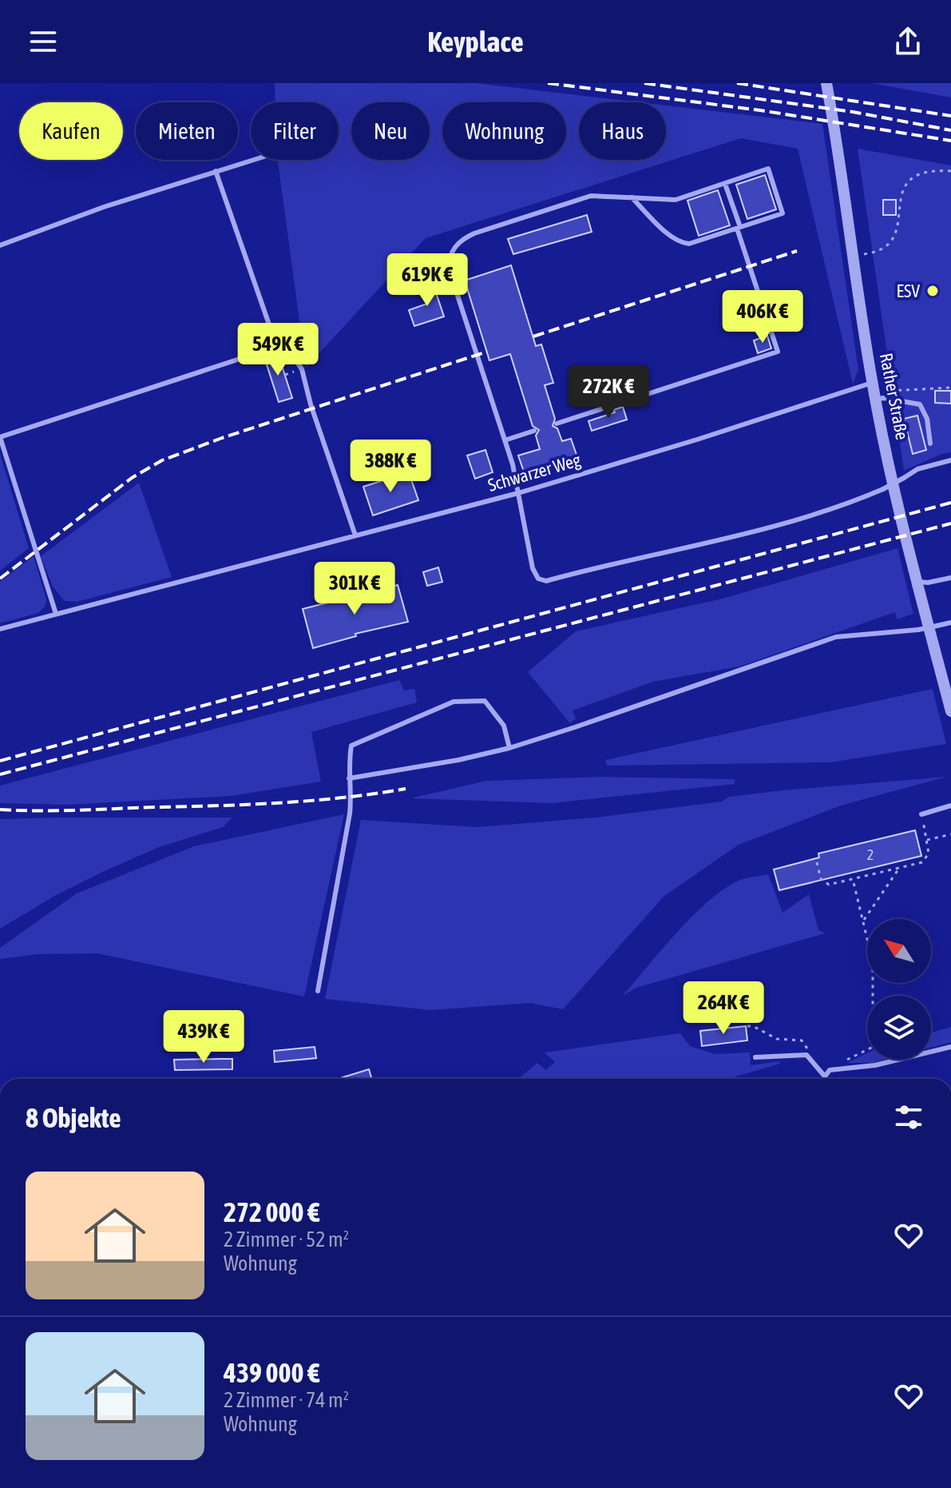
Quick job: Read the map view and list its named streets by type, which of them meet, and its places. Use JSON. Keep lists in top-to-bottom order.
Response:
{
  "streets": {
    "street": ["Rather Straße"],
    "lane": ["Schwarzer Weg"]
  },
  "crossings": [
    ["Rather Straße", "Schwarzer Weg"]
  ],
  "places": ["ESV"],
  "house_numbers": ["2"],
  "north": "top left",
  "page": {
    "header": "Keyplace",
    "chip": [
      "Kaufen",
      "Mieten",
      "Filter",
      "Neu",
      "Wohnung",
      "Haus"
    ],
    "price": [
      "619K €",
      "406K €",
      "549K €",
      "272K €",
      "388K €",
      "301K €",
      "264K €",
      "439K €"
    ],
    "heading": "8 Objekte",
    "list": [
      {
        "name": "272 000 €",
        "note": "2 Zimmer · 52 m² · Wohnung"
      },
      {
        "name": "439 000 €",
        "note": "2 Zimmer · 74 m² · Wohnung"
      }
    ]
  }
}
